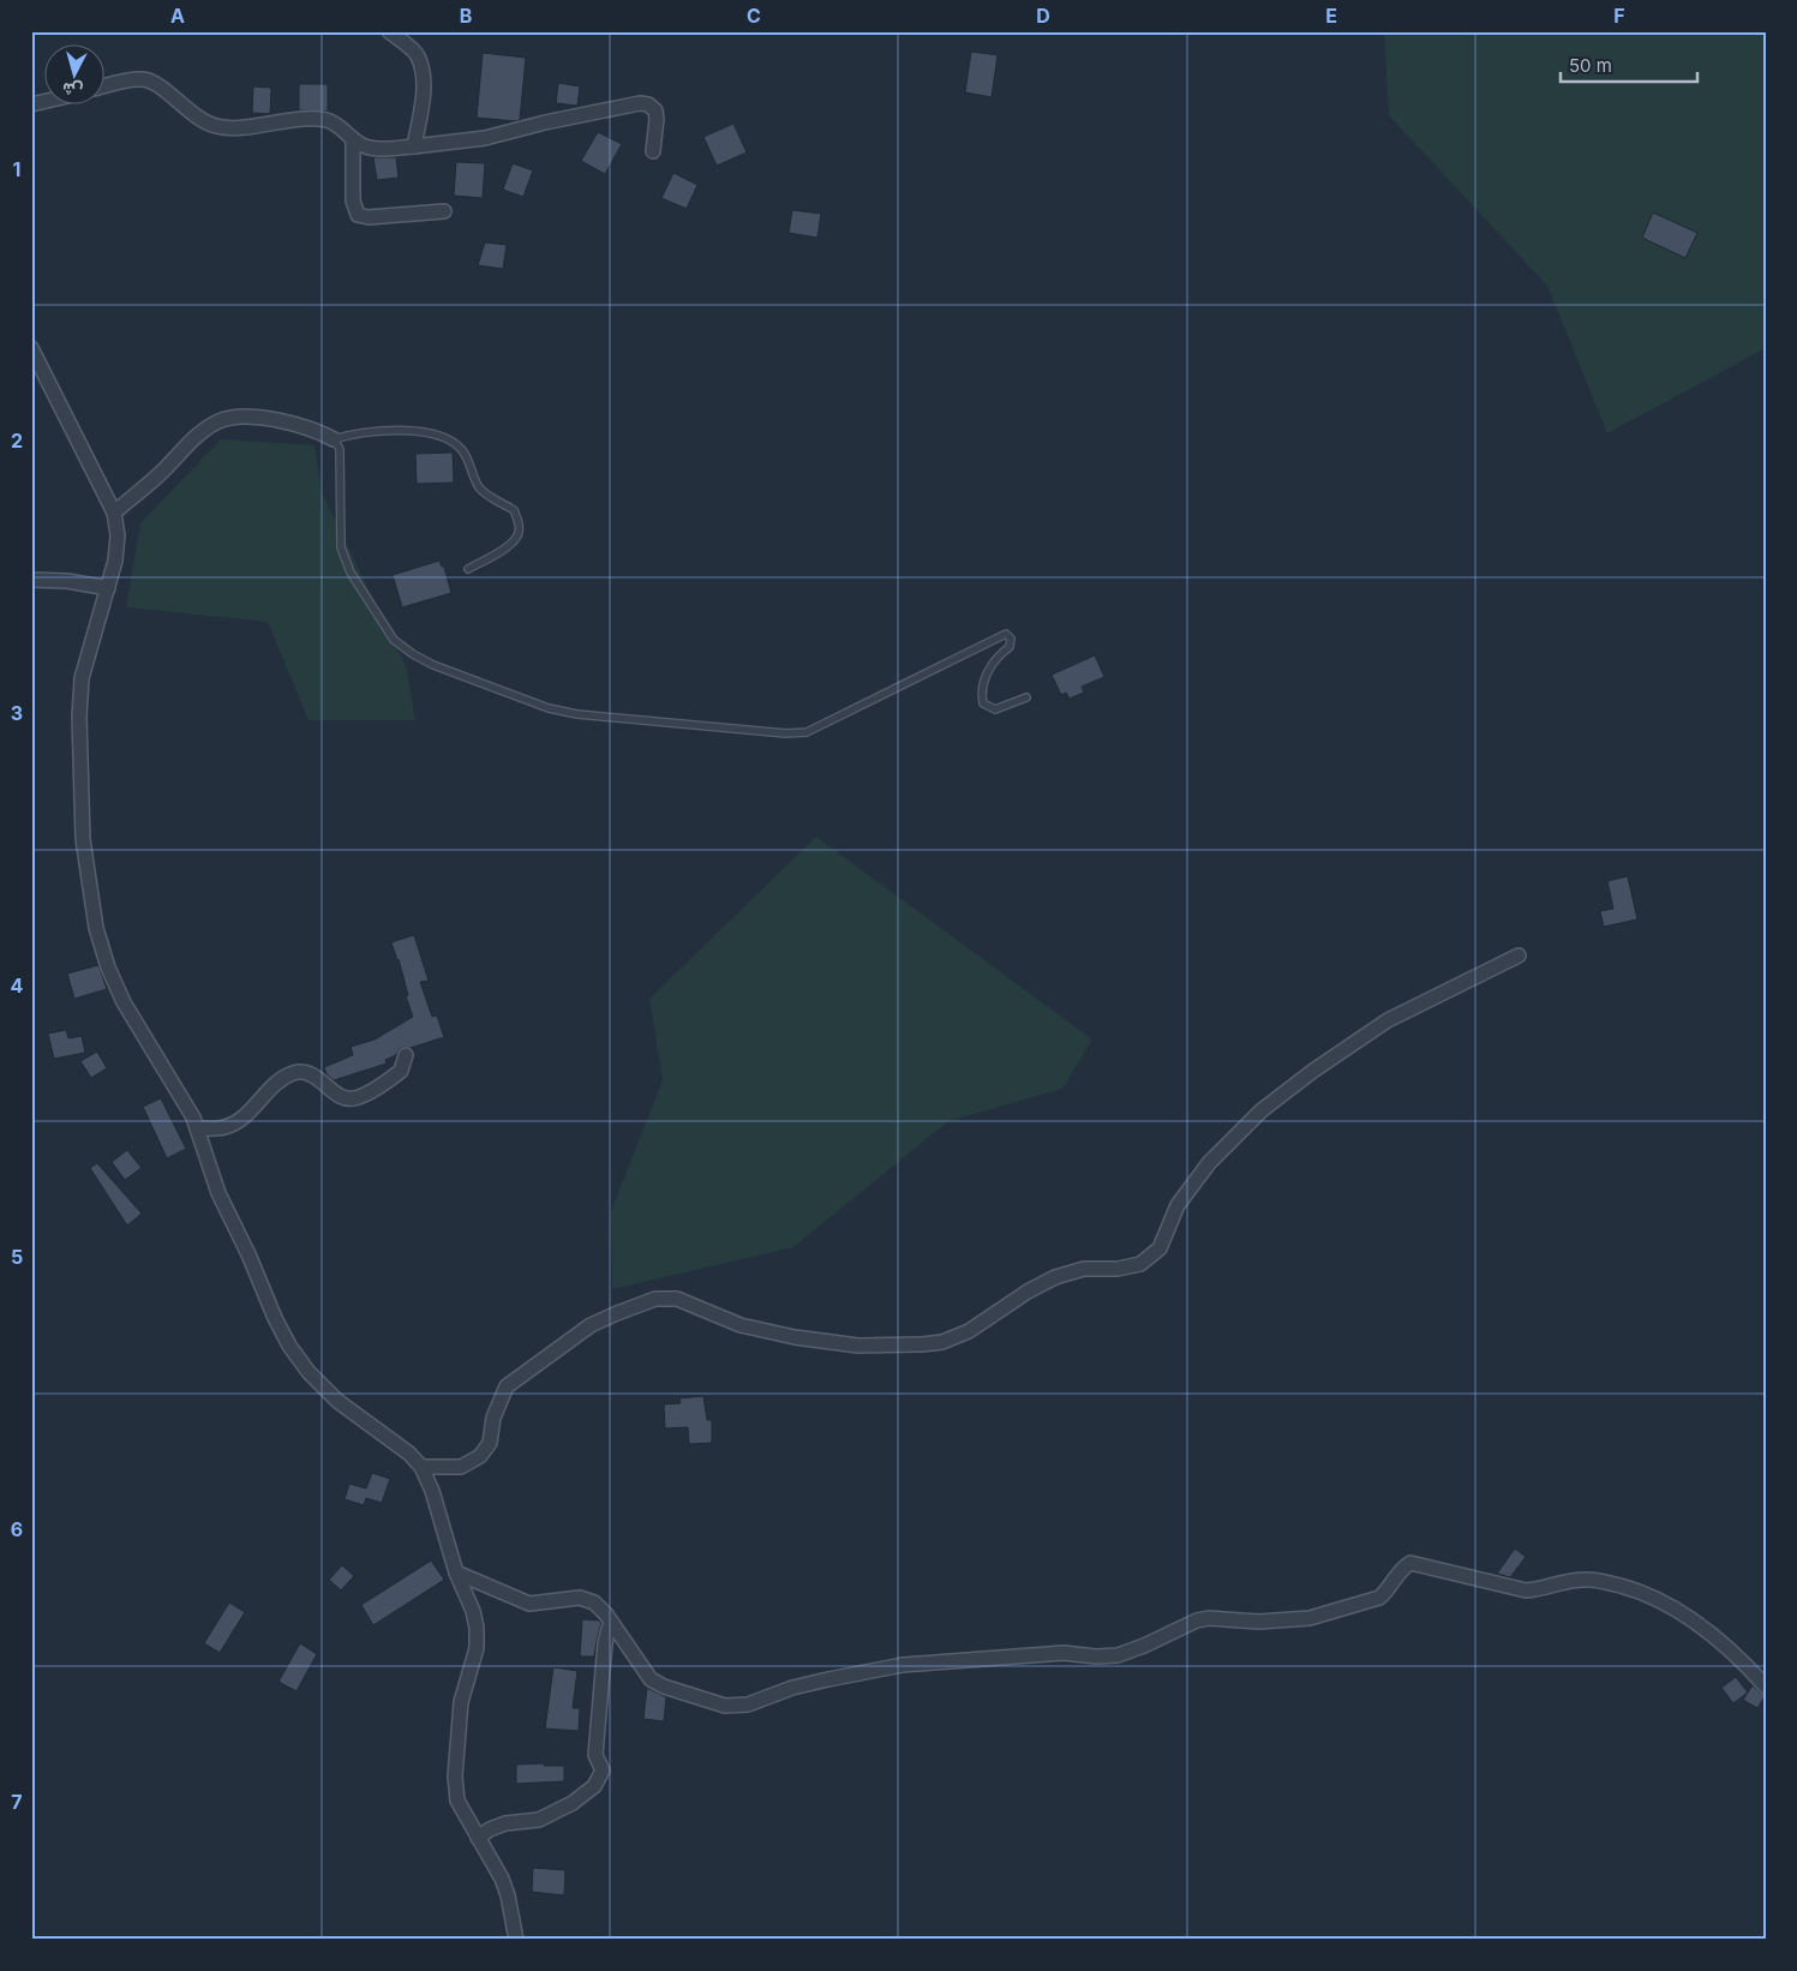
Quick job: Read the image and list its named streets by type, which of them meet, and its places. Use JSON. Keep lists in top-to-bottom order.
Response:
{
  "scale_bar": "50 m",
  "north": "bottom",
  "grid": {
    "columns": [
      "A",
      "B",
      "C",
      "D",
      "E",
      "F"
    ],
    "rows": [
      "1",
      "2",
      "3",
      "4",
      "5",
      "6",
      "7"
    ]
  }
}
